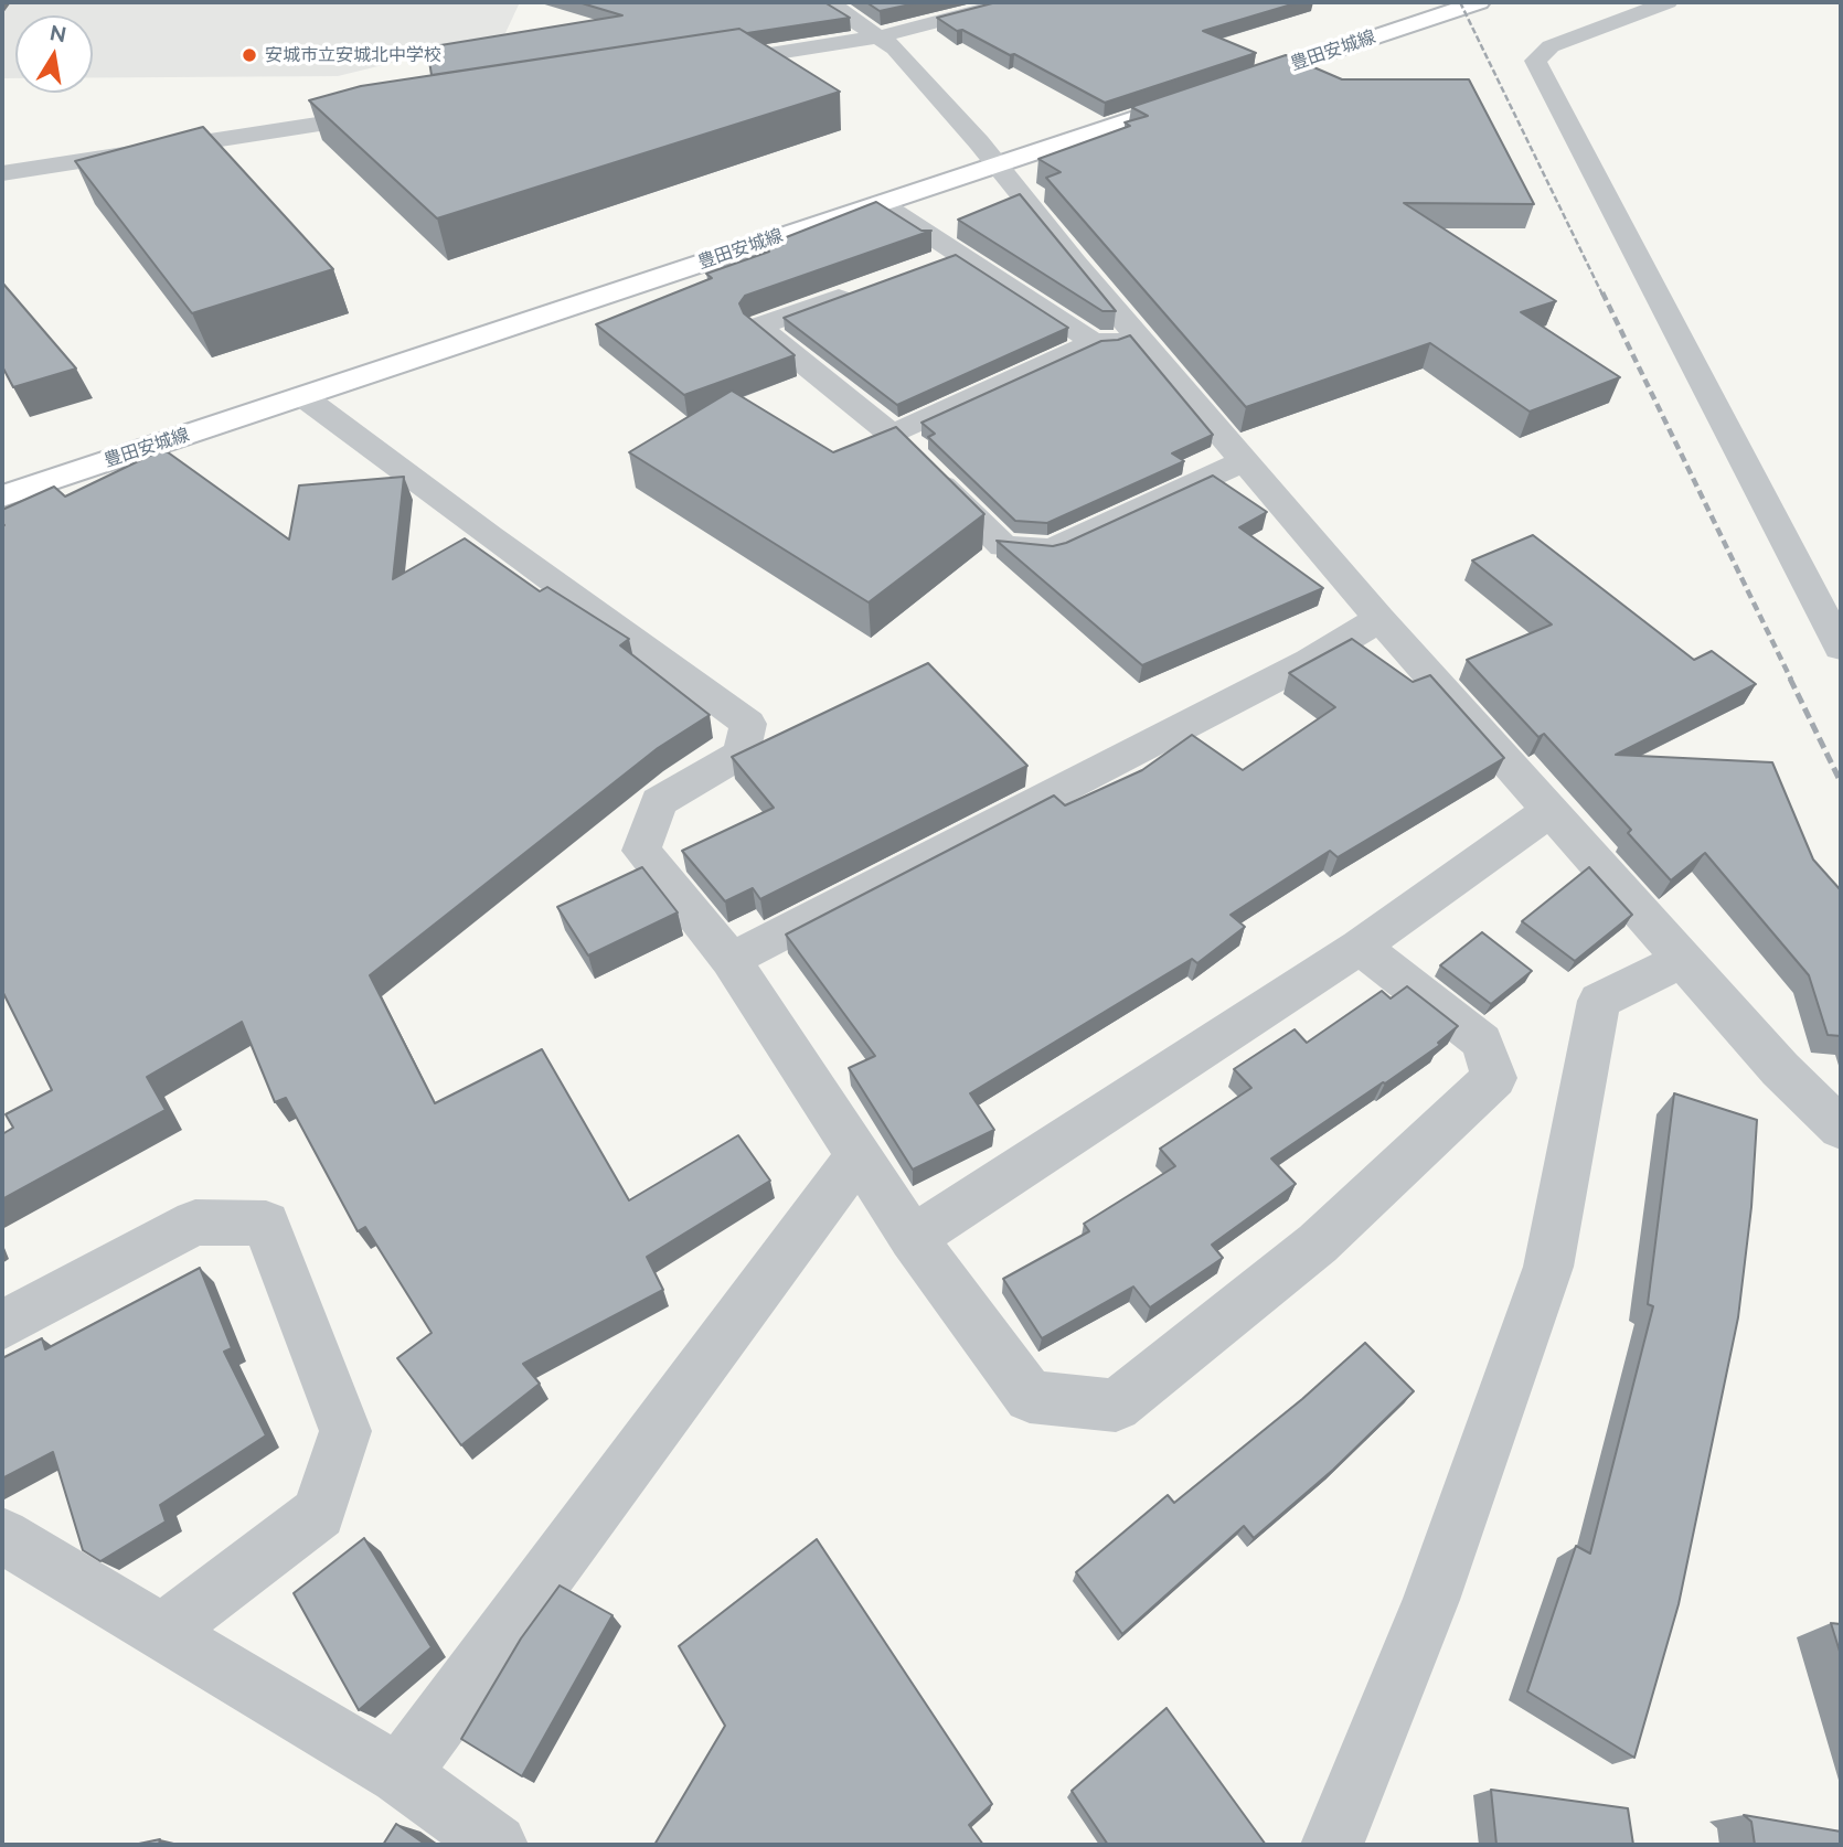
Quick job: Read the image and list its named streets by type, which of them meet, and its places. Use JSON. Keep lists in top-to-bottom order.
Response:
{
  "streets": {
    "main road": ["豊田安城線"]
  },
  "places": ["安城市立安城北中学校"],
  "north": "top"
}
